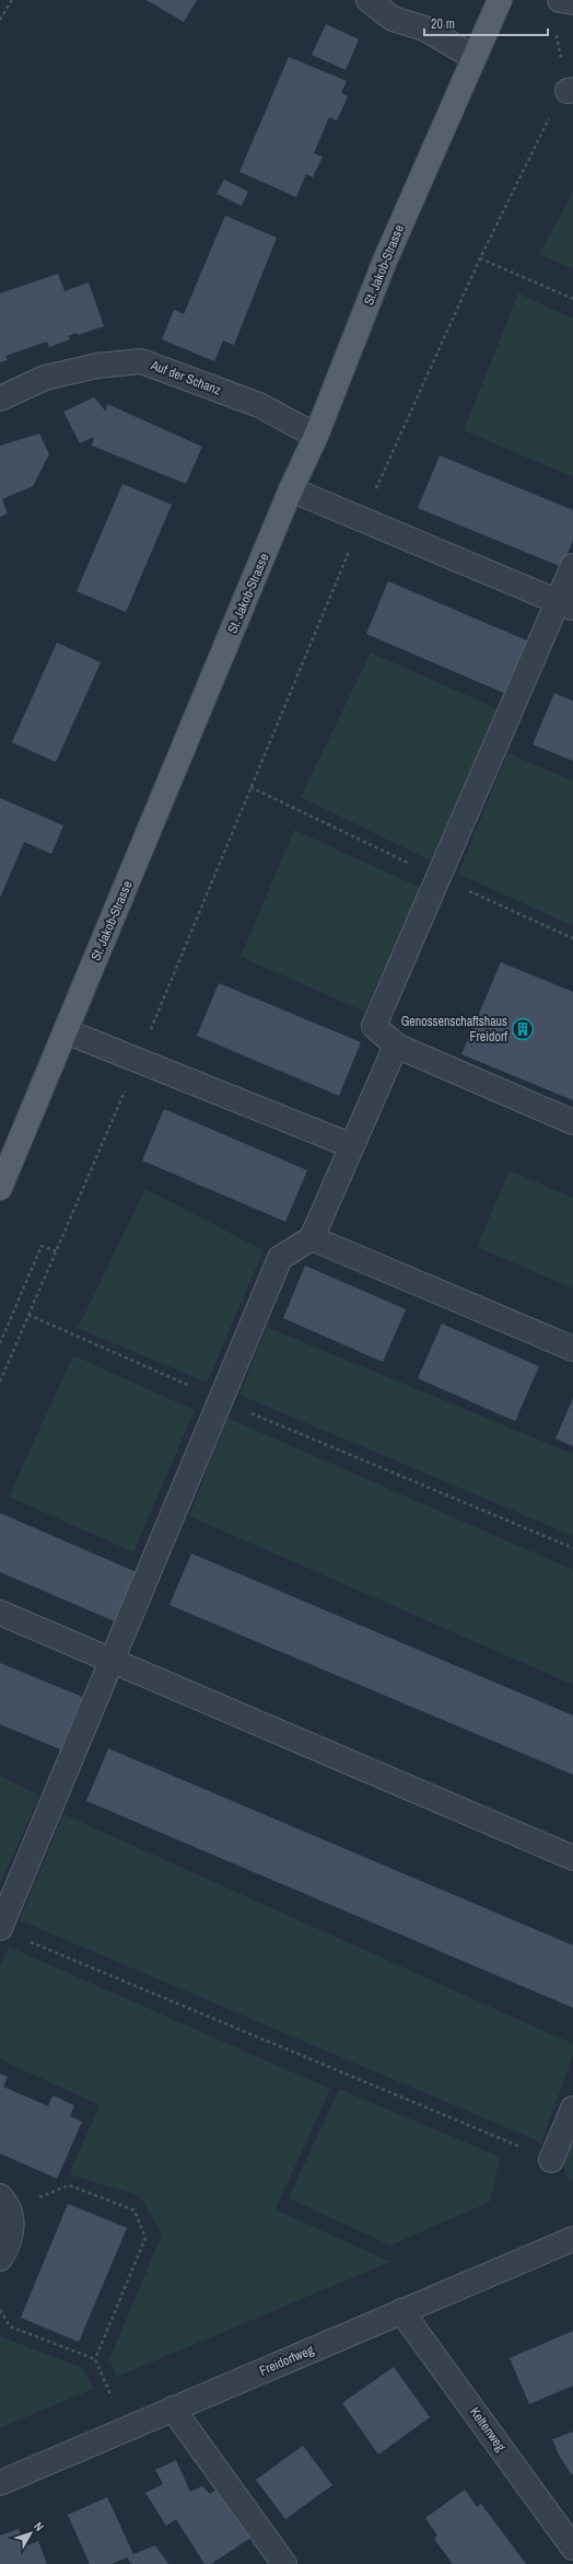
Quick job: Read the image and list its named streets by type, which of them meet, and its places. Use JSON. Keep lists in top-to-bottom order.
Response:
{
  "streets": {
    "main road": ["St. Jakob-Strasse"],
    "street": ["Auf der Schanz", "Freidorfweg", "Keltenweg"]
  },
  "crossings": [
    ["St. Jakob-Strasse", "Auf der Schanz"],
    ["Freidorfweg", "Keltenweg"]
  ],
  "places": {
    "building": ["Genossenschaftshaus Freidorf"]
  },
  "scale_bar": "20 m",
  "north": "top right"
}
